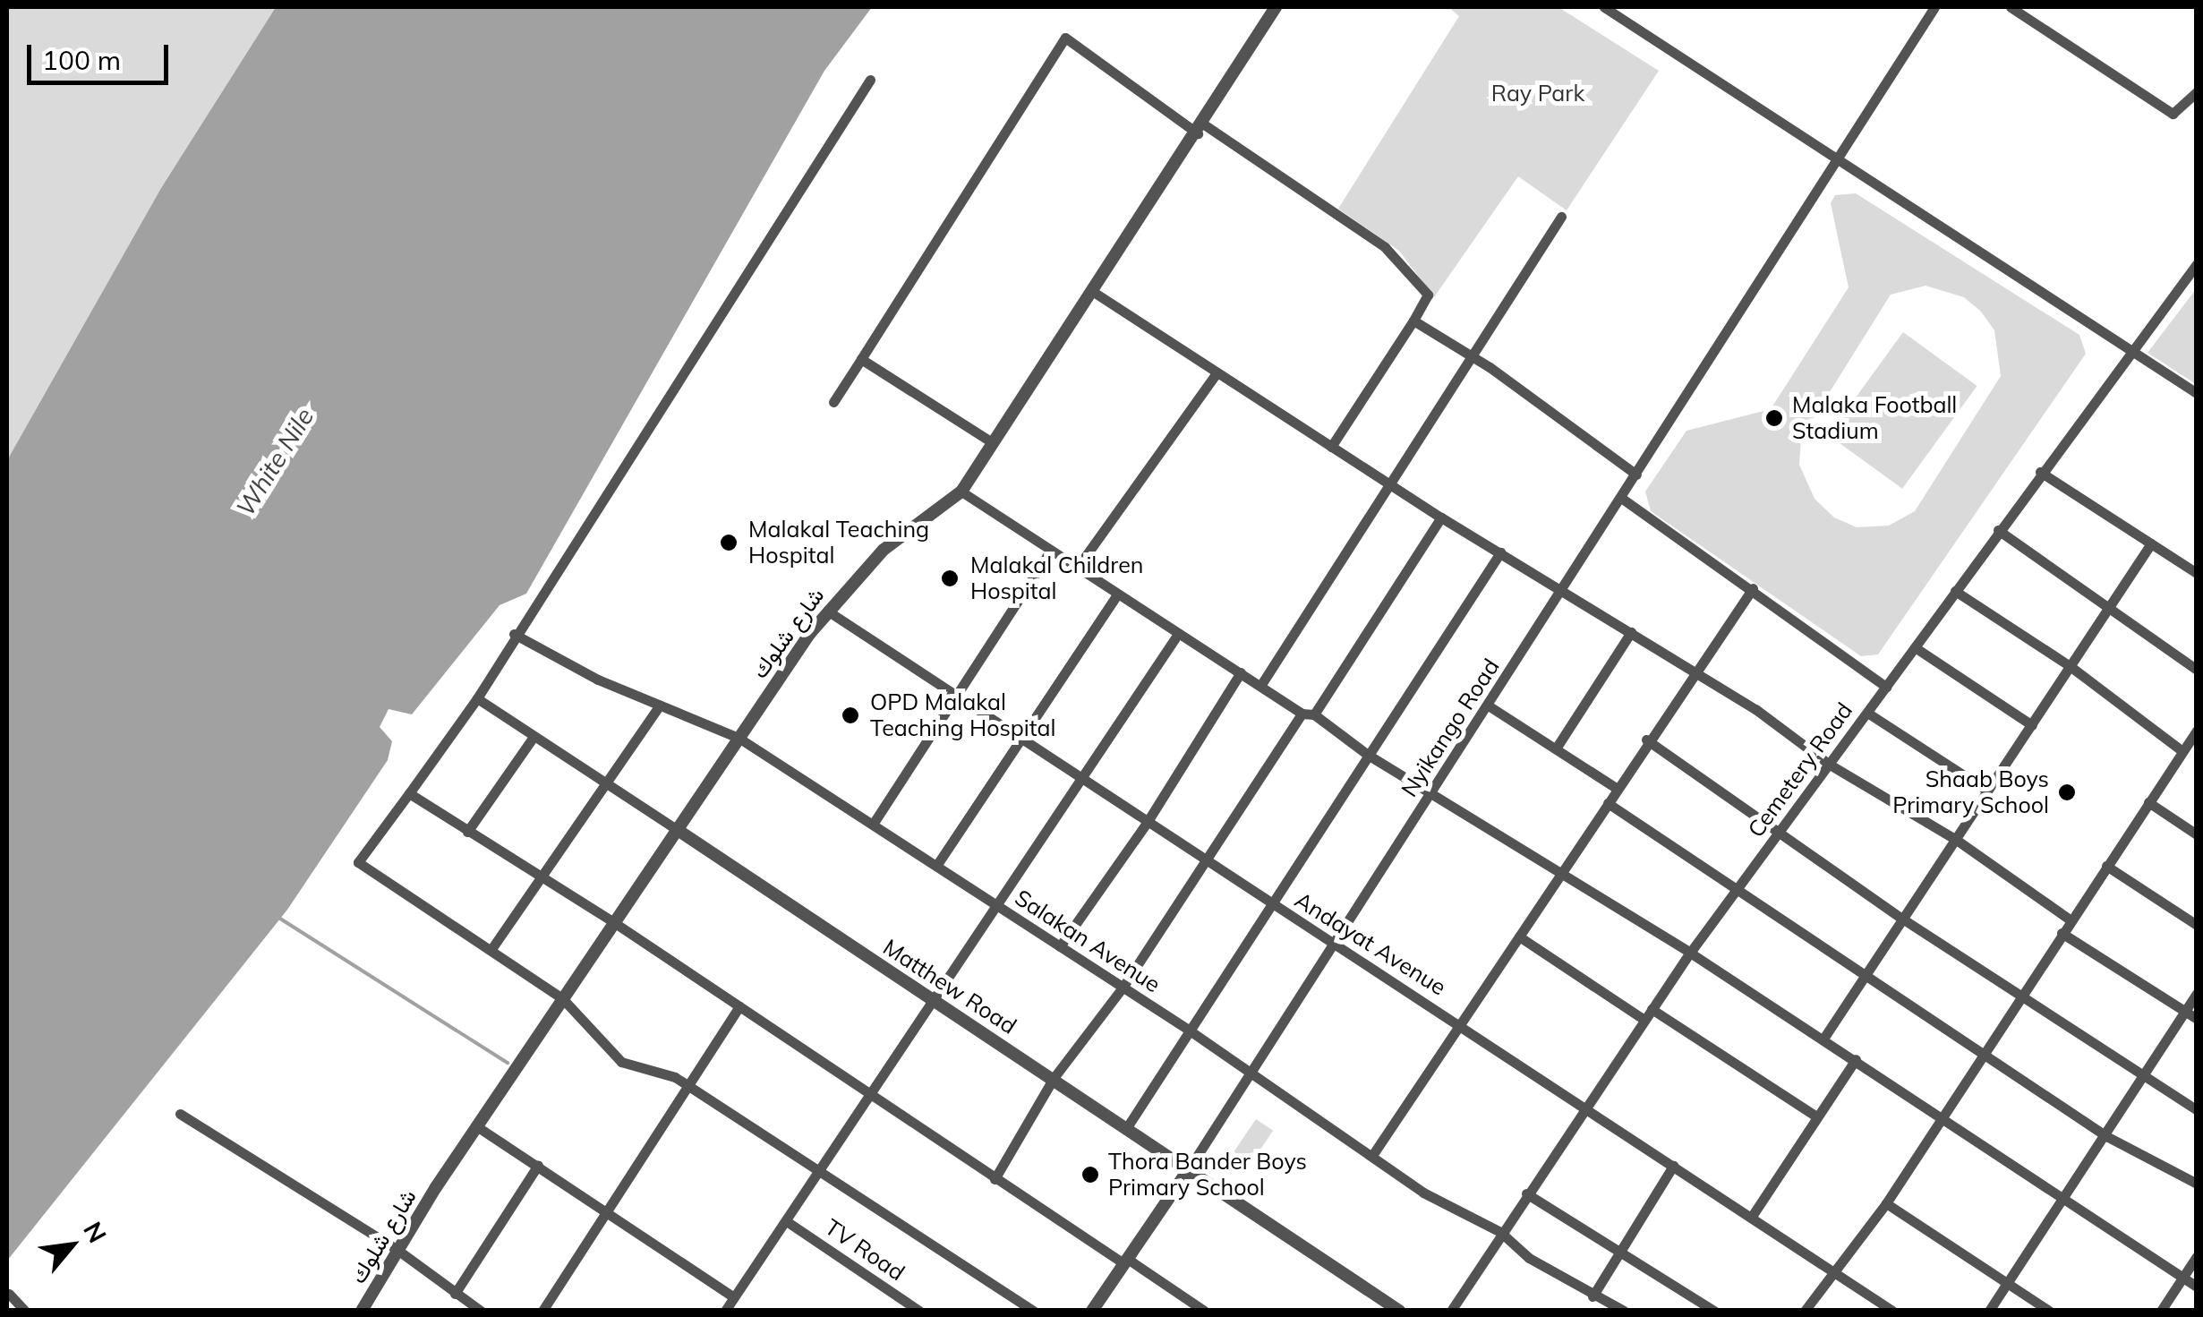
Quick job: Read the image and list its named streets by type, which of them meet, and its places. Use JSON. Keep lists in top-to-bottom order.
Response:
{
  "streets": {
    "street": [
      "شارع شلوك",
      "Nyikango Road",
      "Cemetery Road",
      "Salakan Avenue",
      "Andayat Avenue",
      "Matthew Road",
      "TV Road"
    ]
  },
  "crossings": [
    ["شارع شلوك", "Salakan Avenue"],
    ["شارع شلوك", "Andayat Avenue"],
    ["شارع شلوك", "Matthew Road"],
    ["Nyikango Road", "Salakan Avenue"],
    ["Nyikango Road", "Andayat Avenue"],
    ["Nyikango Road", "Matthew Road"],
    ["Cemetery Road", "Salakan Avenue"],
    ["Cemetery Road", "Andayat Avenue"]
  ],
  "water": ["White Nile"],
  "parks": ["Ray Park"],
  "places": [
    "Malaka Football Stadium",
    "Malakal Teaching Hospital",
    "Malakal Children Hospital",
    "OPD Malakal Teaching Hospital",
    "Shaab Boys Primary School",
    "Thora Bander Boys Primary School"
  ],
  "scale_bar": "100 m",
  "north": "top right"
}
